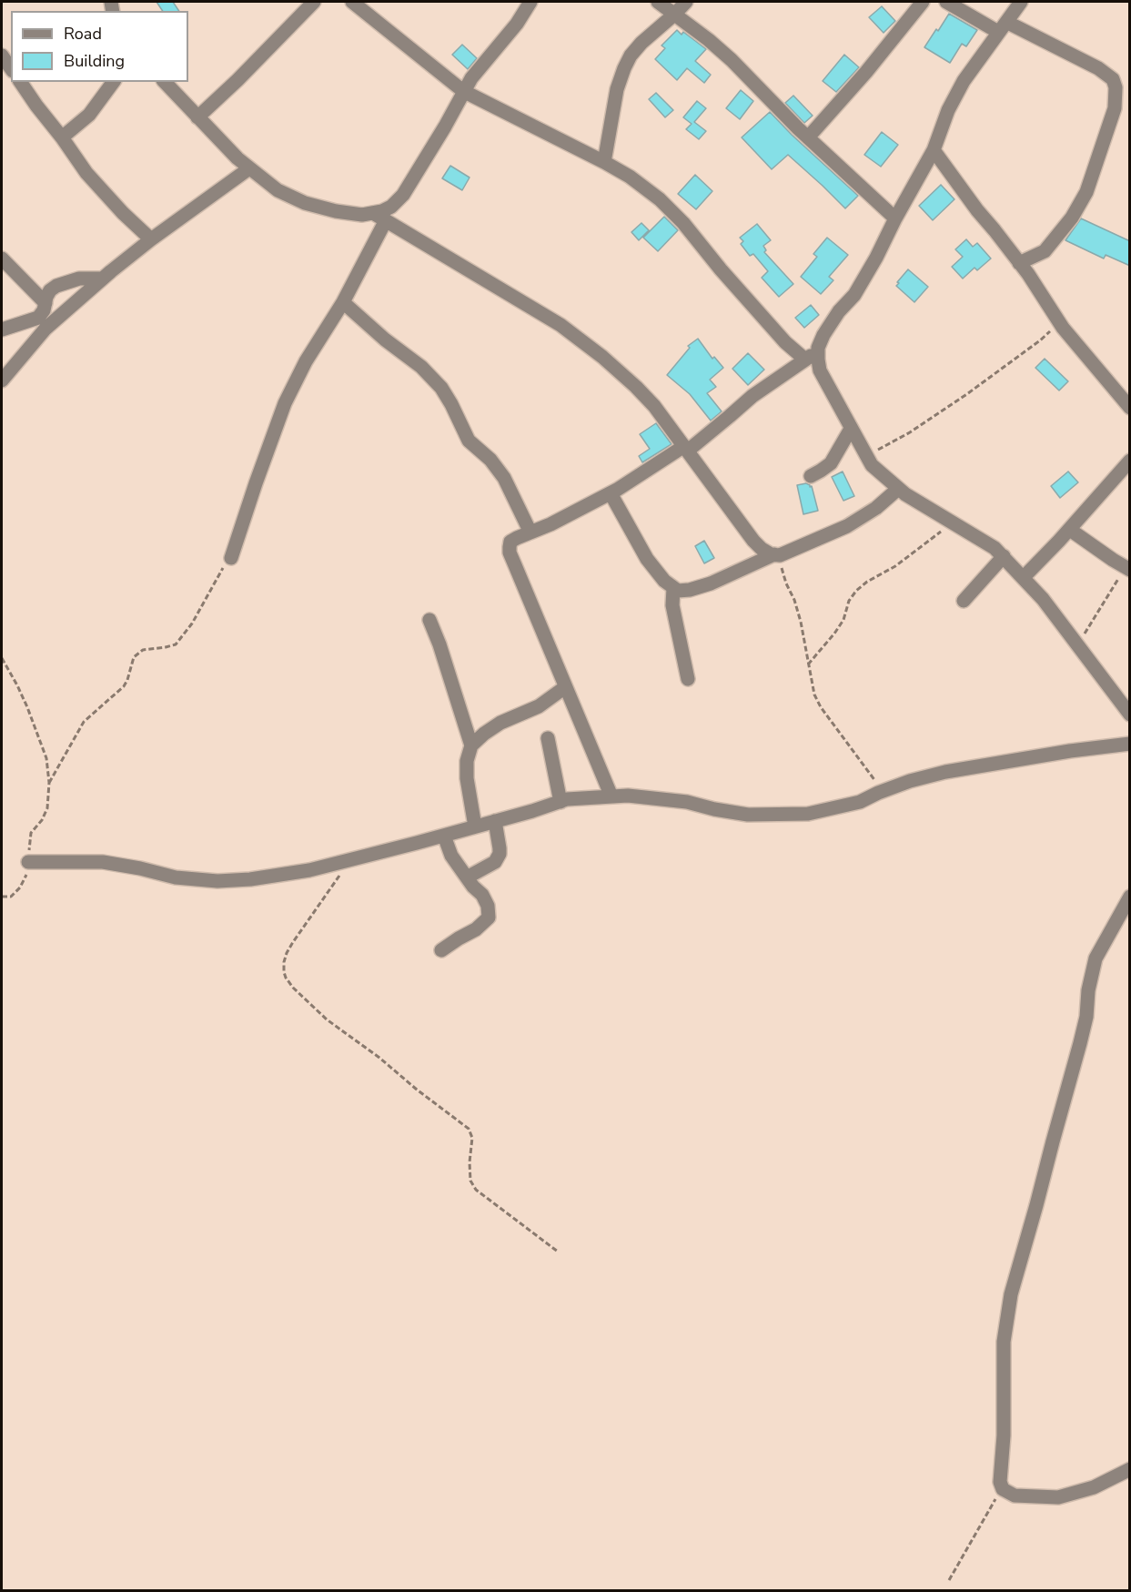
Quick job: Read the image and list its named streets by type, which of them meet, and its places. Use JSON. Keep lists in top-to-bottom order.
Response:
{
  "legend": ["Road", "Building"]
}
